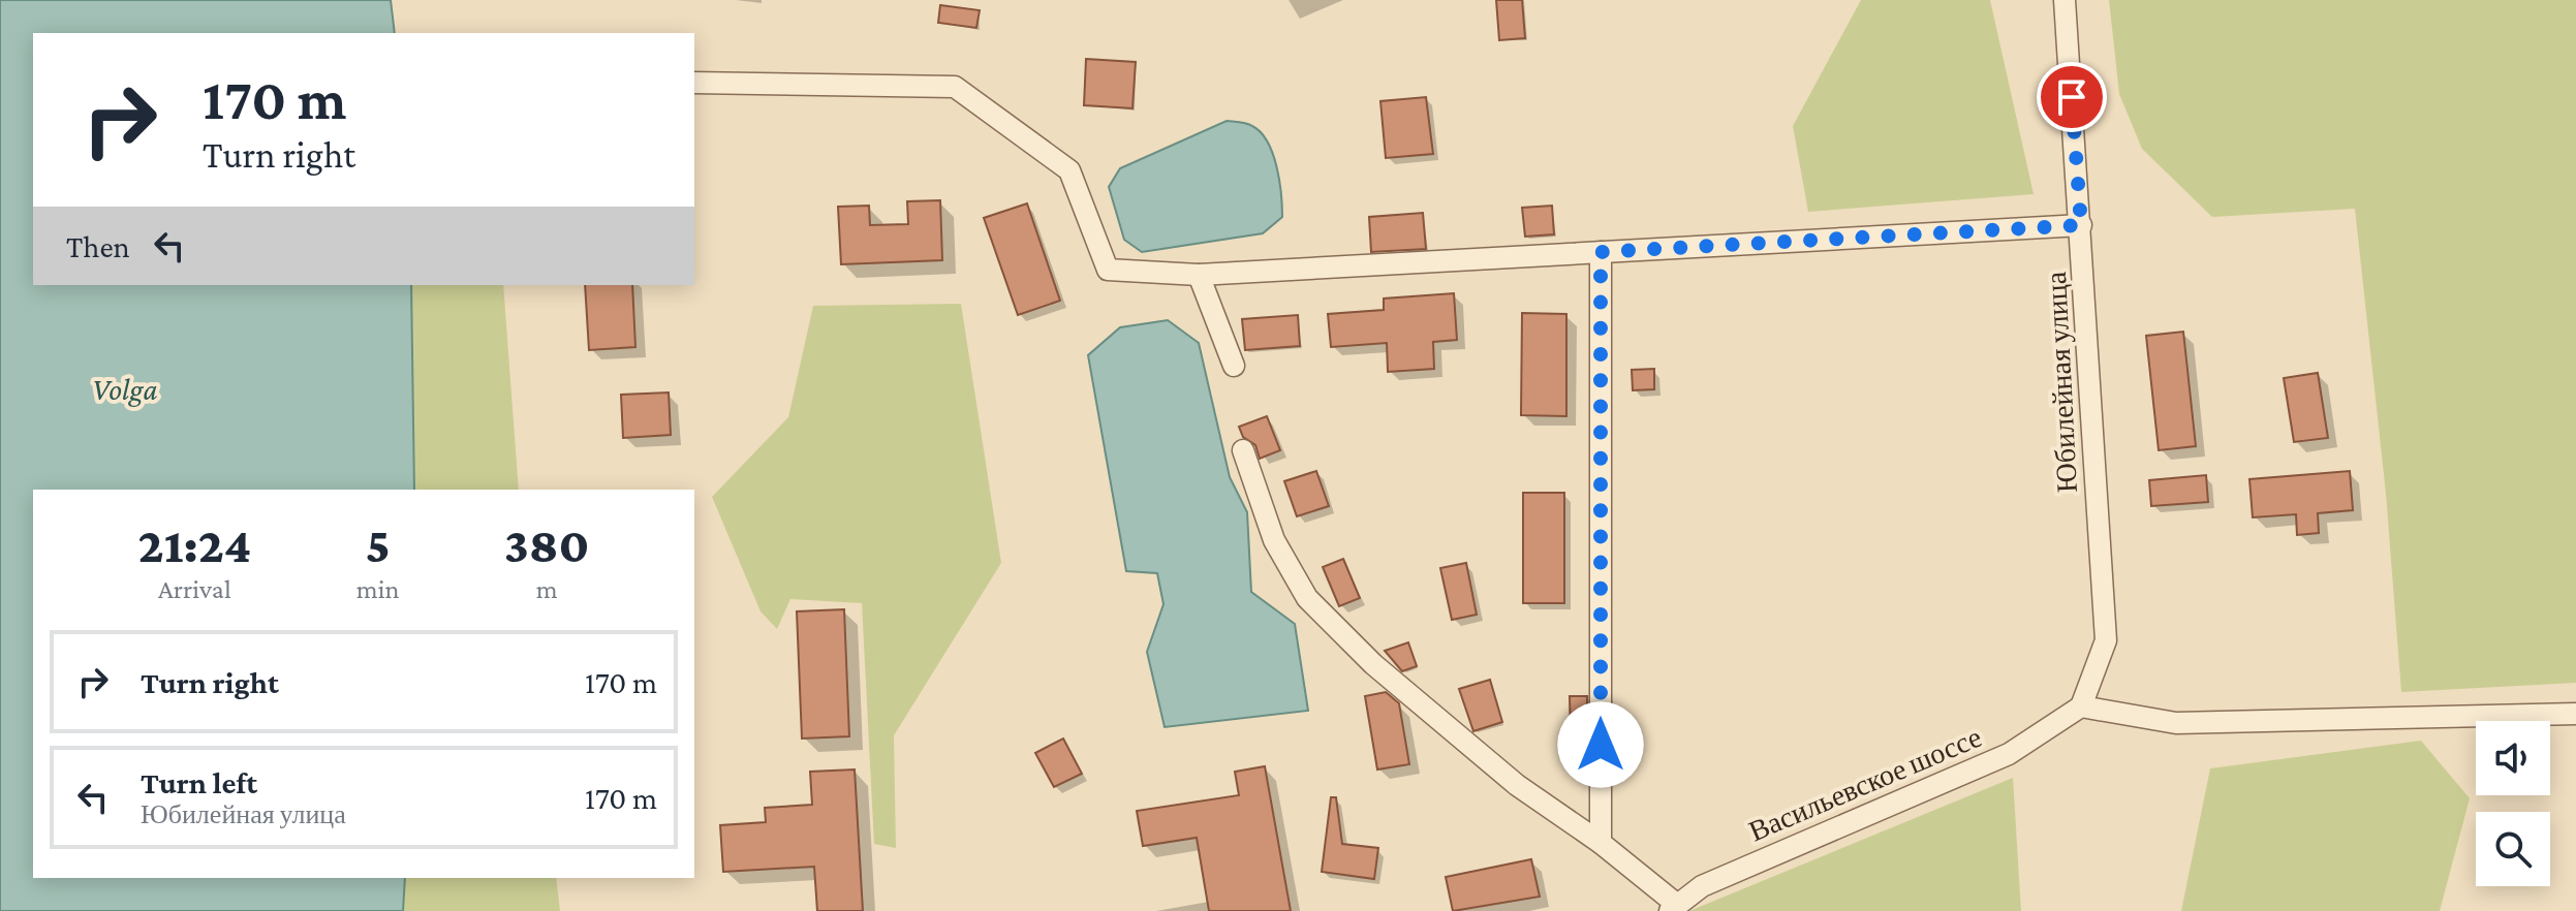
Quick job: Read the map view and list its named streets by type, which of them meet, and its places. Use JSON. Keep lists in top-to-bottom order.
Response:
{
  "streets": {
    "street": ["Юбилейная улица", "Васильевское шоссе"]
  },
  "crossings": [
    ["Юбилейная улица", "Васильевское шоссе"]
  ],
  "water": ["Volga"],
  "page": {
    "turn": ["170 m", "Turn right"],
    "then": "Then",
    "eta": [
      "21:24",
      "Arrival",
      "5",
      "min",
      "380",
      "m"
    ],
    "list": [
      {
        "name": "Turn right",
        "value": "170 m"
      },
      {
        "name": "Turn left",
        "note": "Юбилейная улица",
        "value": "170 m"
      }
    ]
  }
}
